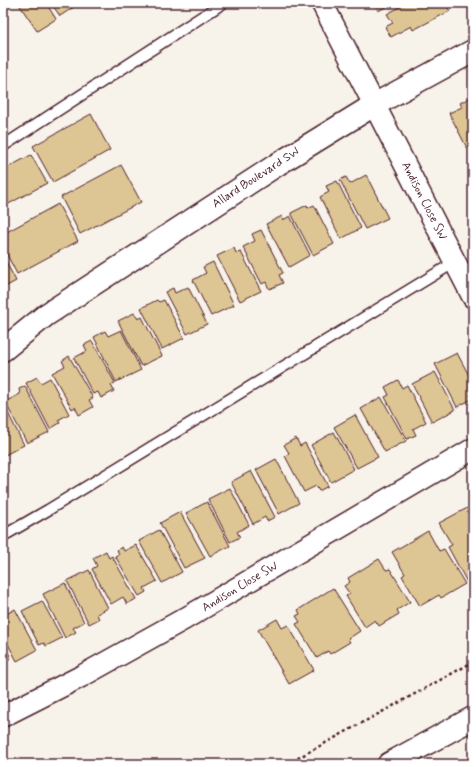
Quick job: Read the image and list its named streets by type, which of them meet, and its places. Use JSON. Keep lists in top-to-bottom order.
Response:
{
  "streets": {
    "street": ["Allard Boulevard SW", "Andison Close SW"]
  },
  "crossings": [
    ["Allard Boulevard SW", "Andison Close SW"]
  ]
}
